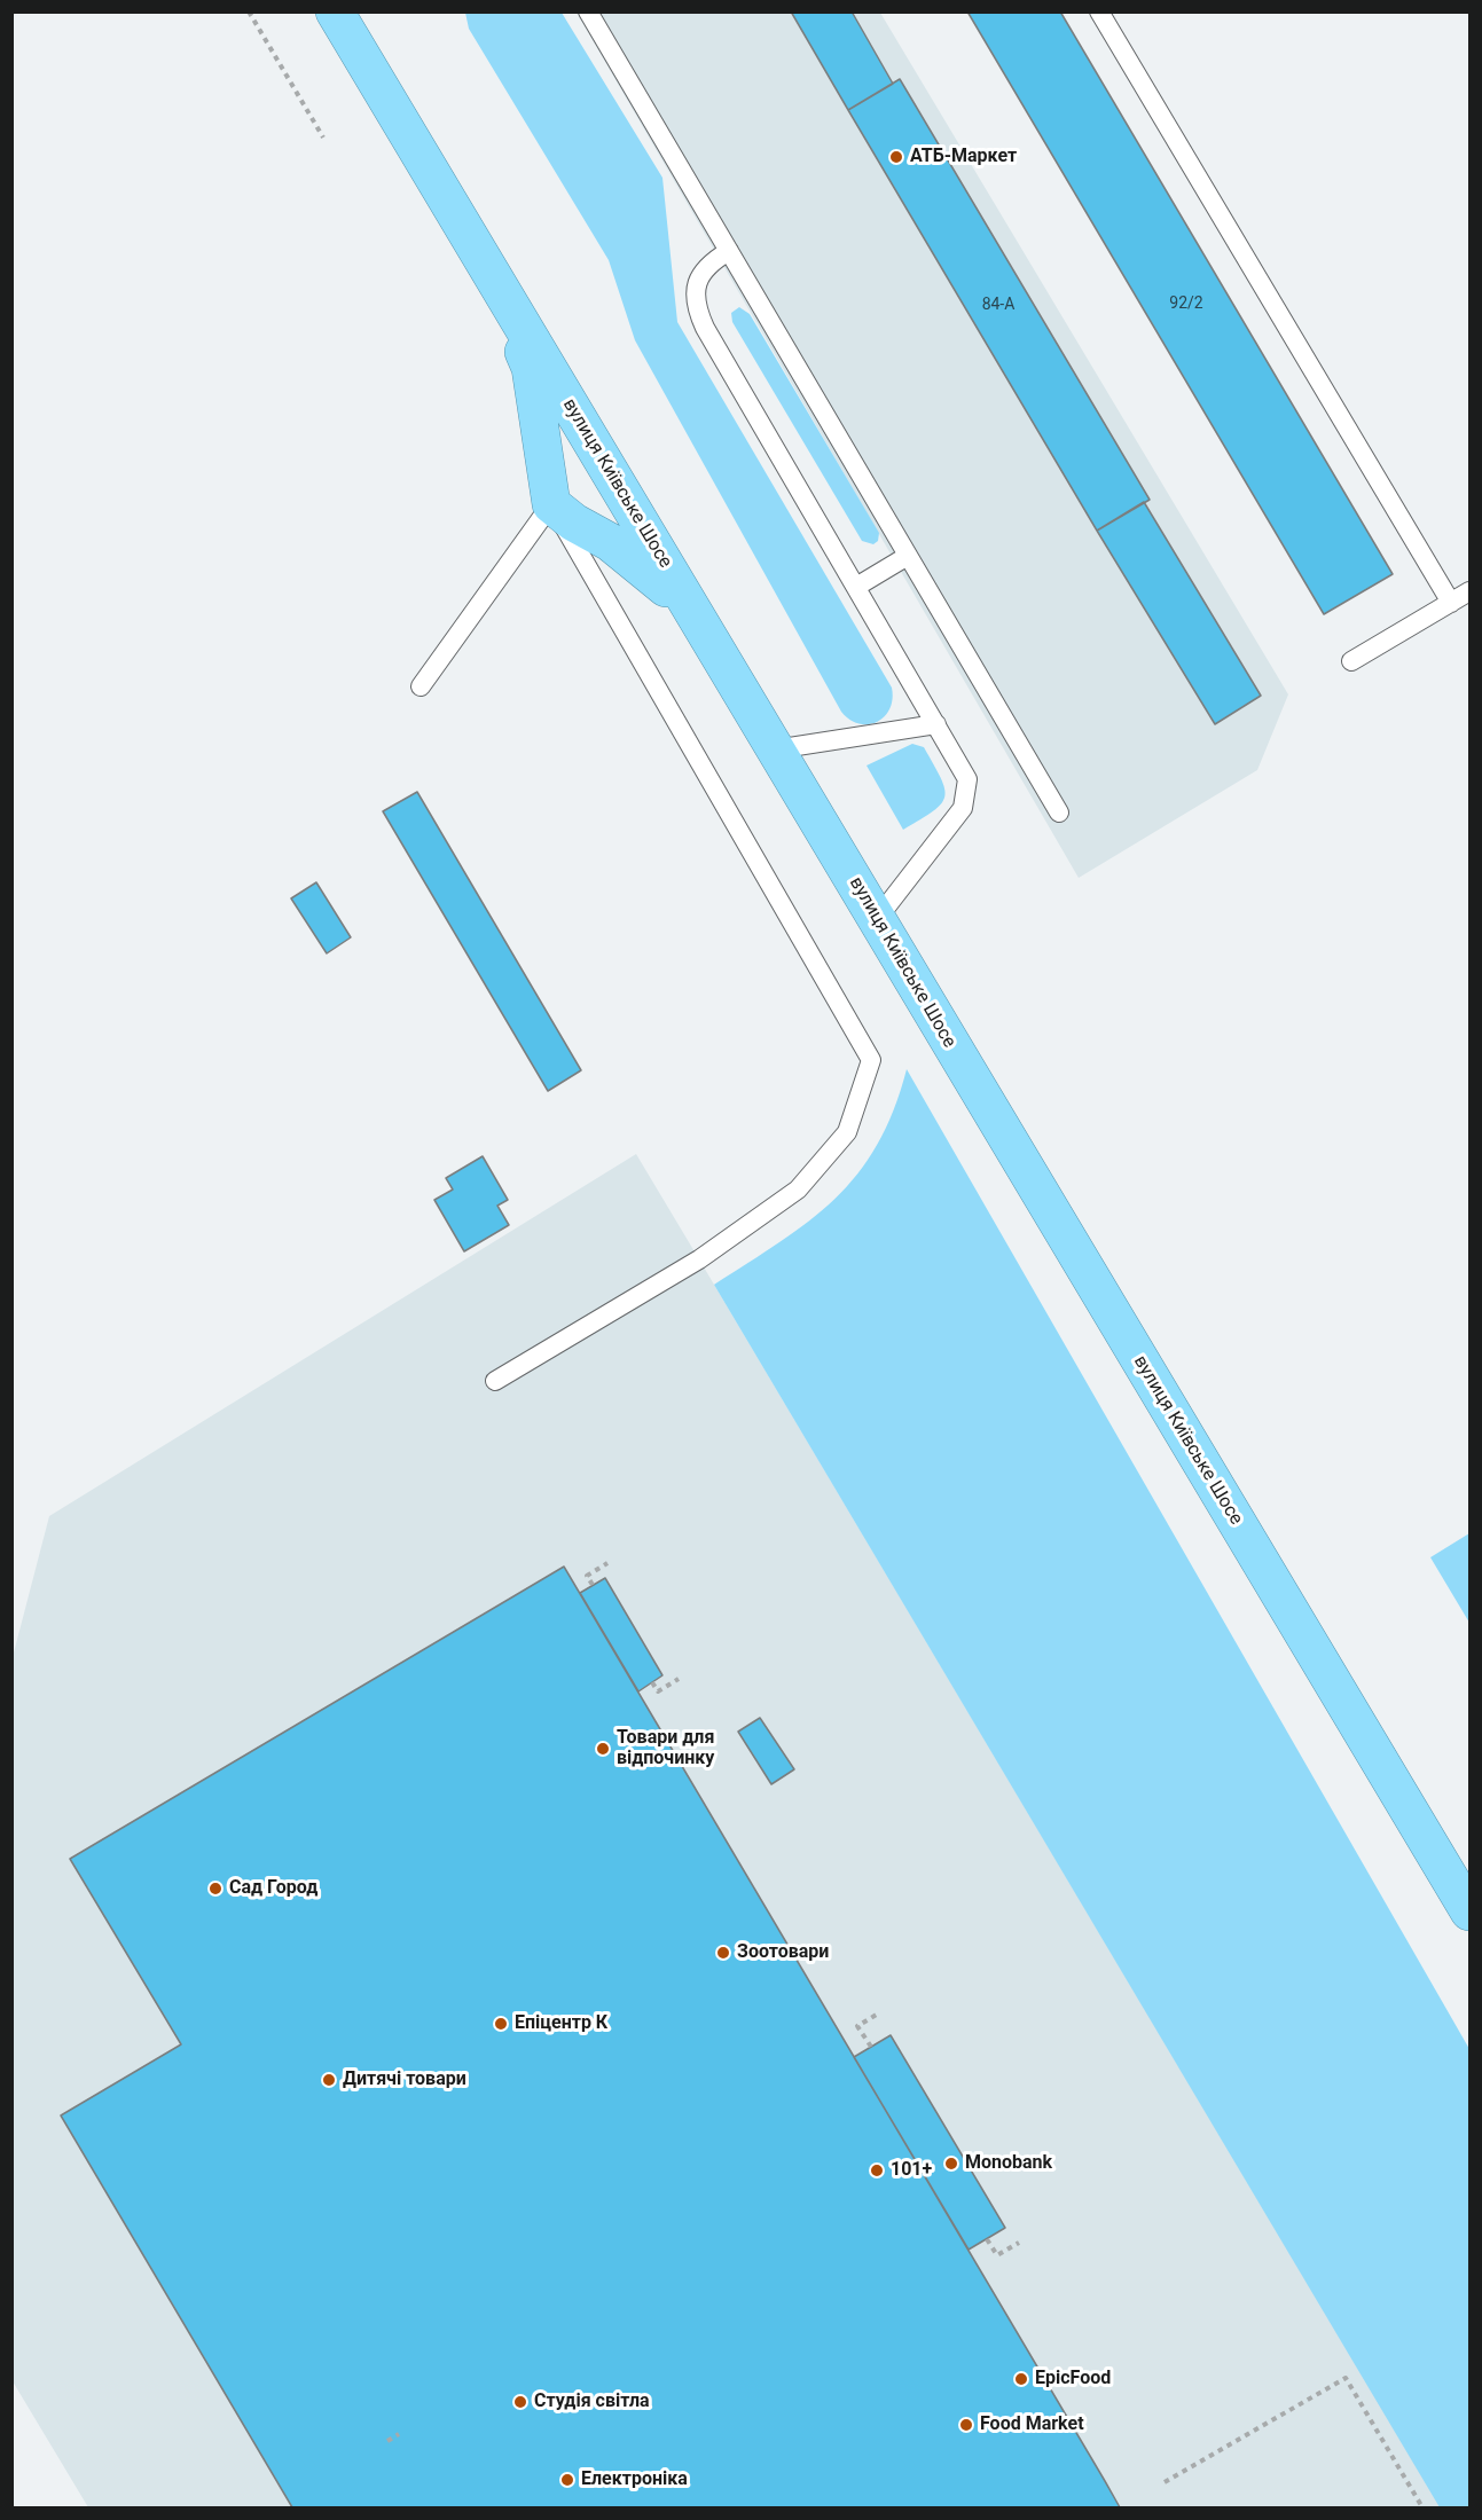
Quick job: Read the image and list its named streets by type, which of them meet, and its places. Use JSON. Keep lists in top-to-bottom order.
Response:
{
  "streets": {
    "highway": ["вулиця Київське Шосе"]
  },
  "places": [
    "АТБ-Маркет",
    "Товари для відпочинку",
    "Сад Город",
    "Зоотовари",
    "Епіцентр К",
    "Дитячі товари",
    "Monobank",
    "101+",
    "EpicFood",
    "Студія світла",
    "Food Market",
    "Електроніка"
  ],
  "house_numbers": ["92/2", "84-А"]
}
